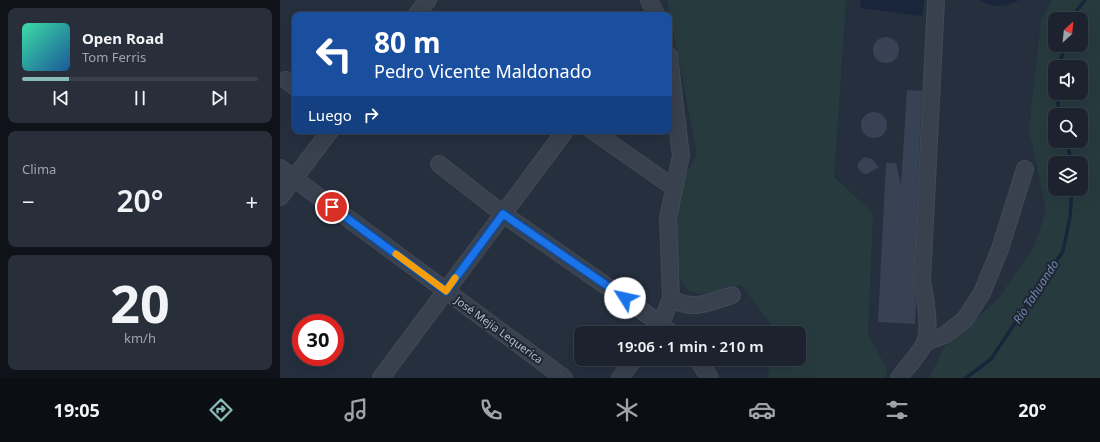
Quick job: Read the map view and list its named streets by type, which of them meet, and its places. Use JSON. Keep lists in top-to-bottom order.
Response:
{
  "streets": {
    "street": ["José Mejia Lequerica"]
  },
  "water": ["Río Tahuando"],
  "north": "top right",
  "page": {
    "turn": ["80 m", "Pedro Vicente Maldonado"],
    "song": ["Open Road", "Tom Ferris"],
    "then": "Luego",
    "tile": [
      "Clima",
      ["20", "km/h"]
    ],
    "heat": ["−", "20°", "+"],
    "limit": "30",
    "trip": "19:06 · 1 min · 210 m",
    "tabs": ["19:05", "20°"]
  }
}
